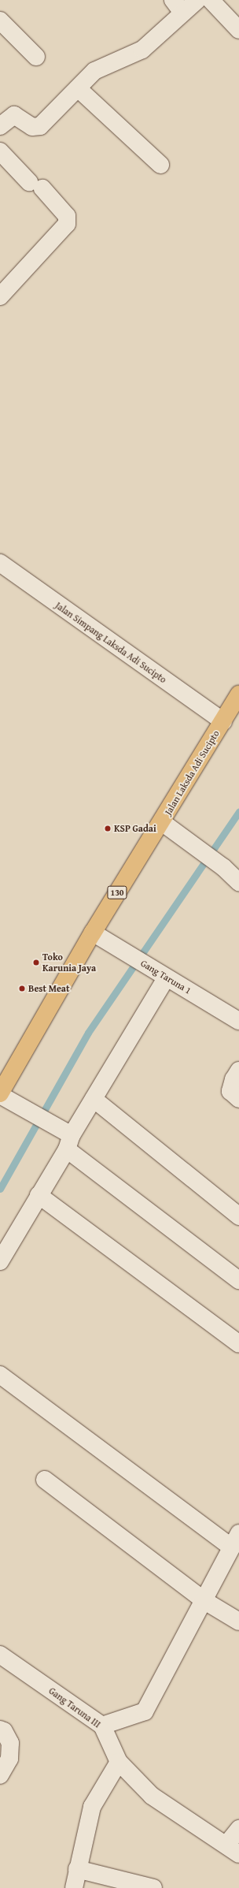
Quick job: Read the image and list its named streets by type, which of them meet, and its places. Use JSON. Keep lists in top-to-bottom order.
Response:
{
  "streets": {
    "main road": ["Jalan Laksda Adi Sucipto", "130"],
    "street": ["Jalan Simpang Laksda Adi Sucipto", "Gang Taruna 1", "Gang Taruna III"]
  },
  "crossings": [
    ["Jalan Simpang Laksda Adi Sucipto", "Jalan Laksda Adi Sucipto"],
    ["Jalan Laksda Adi Sucipto", "Gang Taruna 1"]
  ],
  "places": ["KSP Gadai", "Toko Karunia Jaya", "Best Meat"]
}
